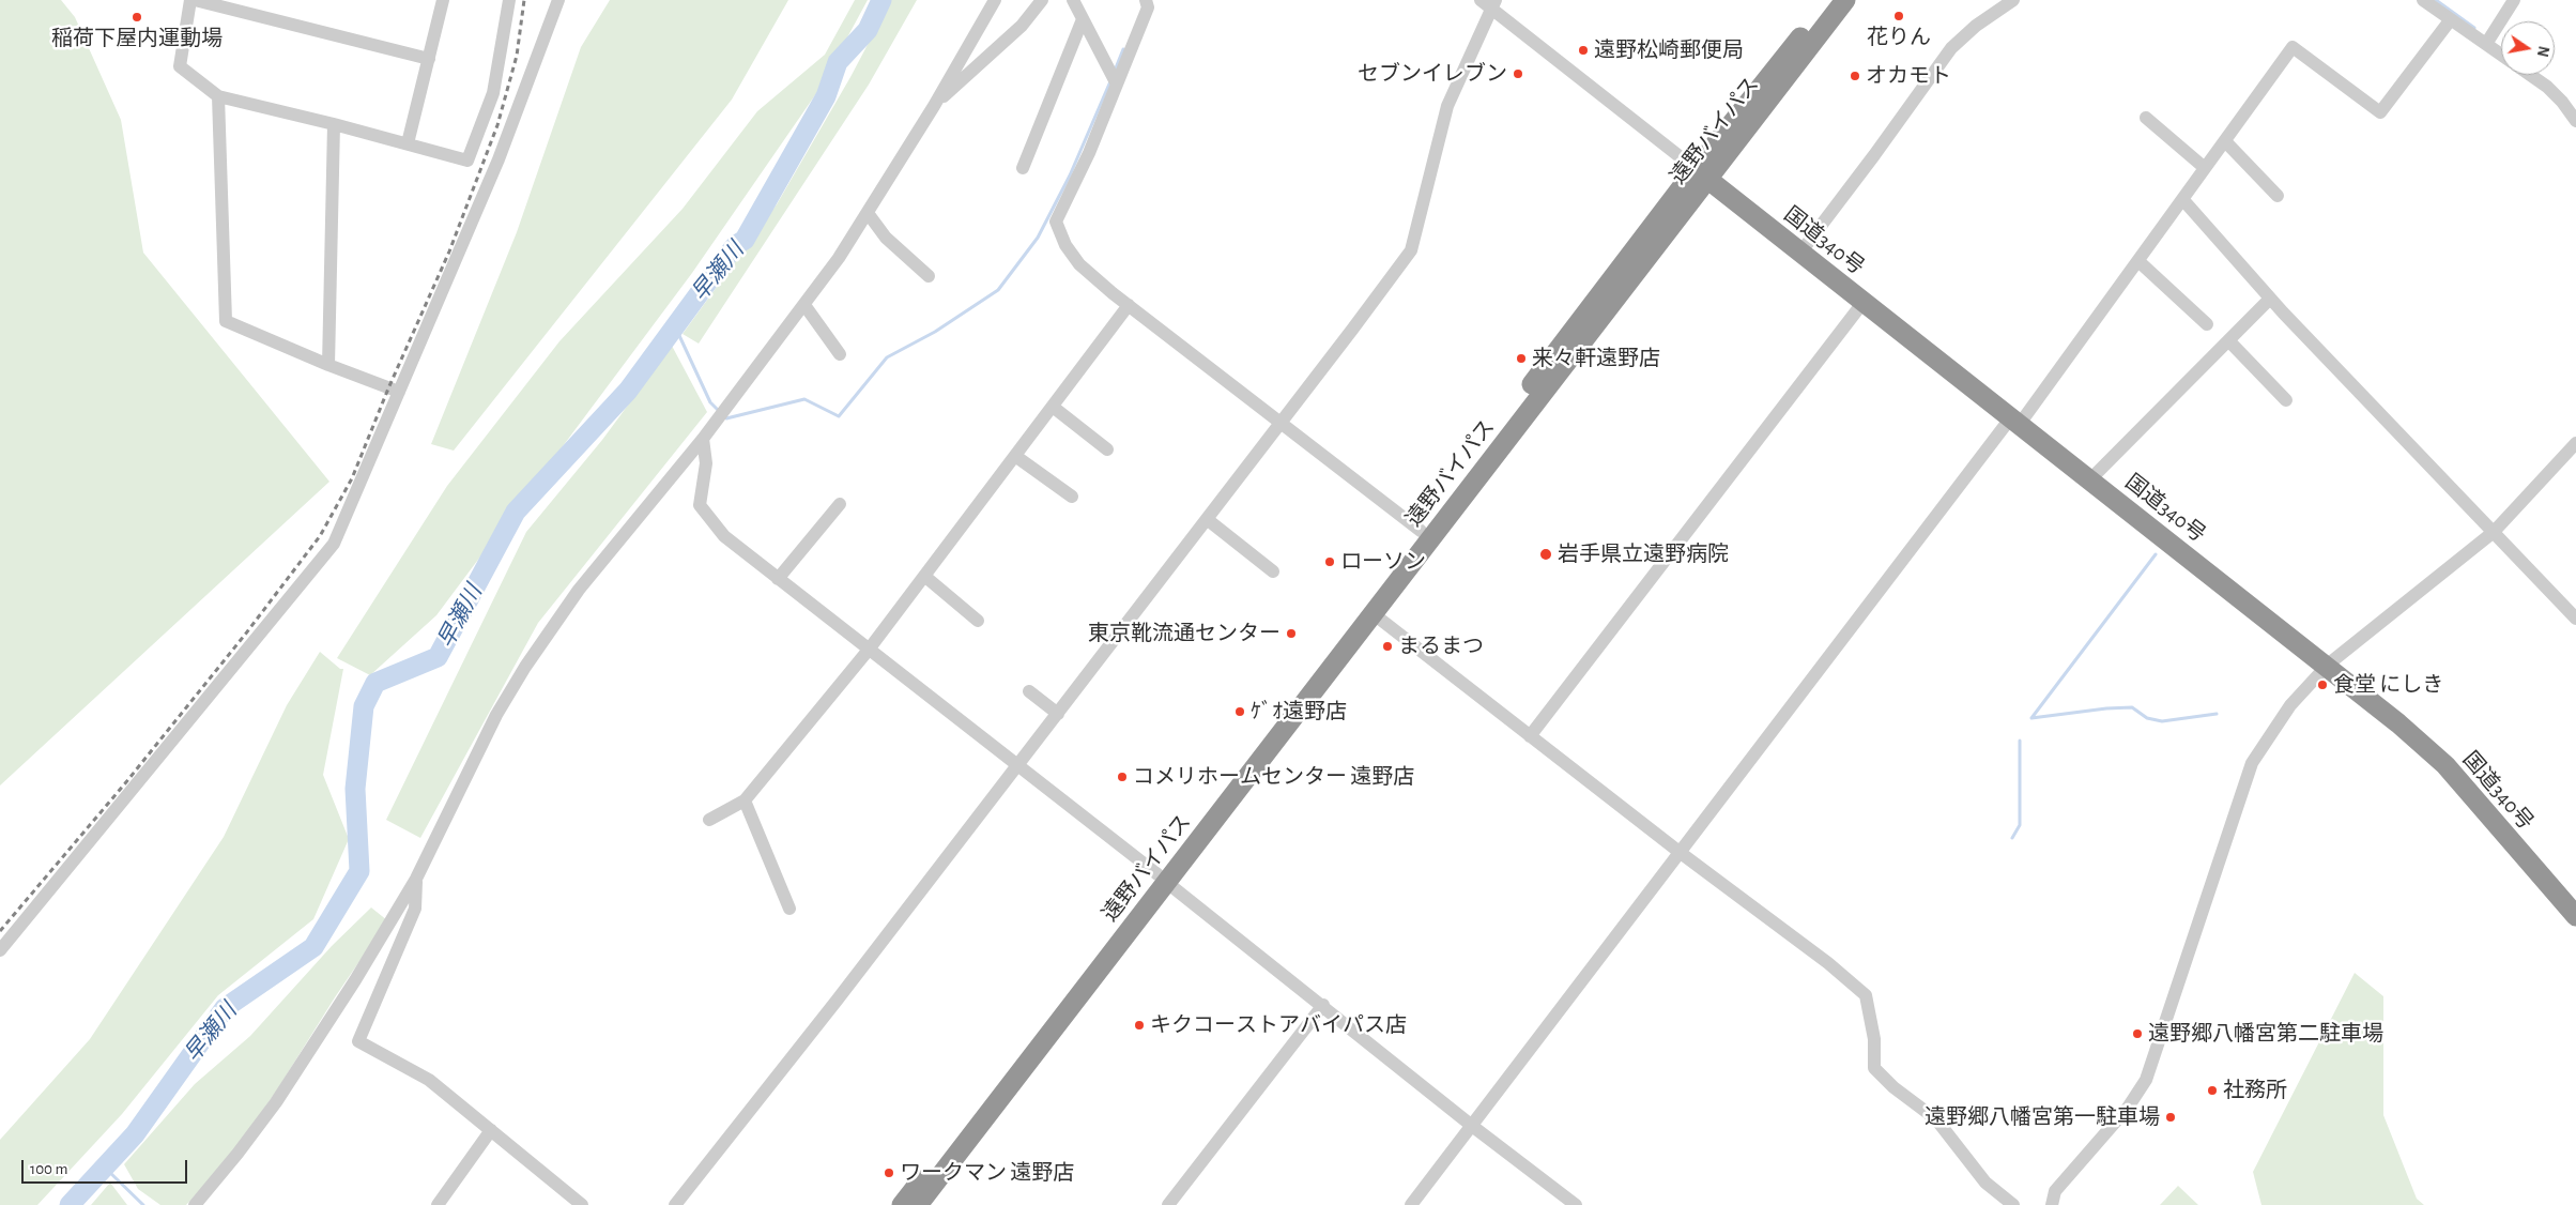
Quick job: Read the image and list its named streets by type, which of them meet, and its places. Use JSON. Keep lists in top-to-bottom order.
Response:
{
  "streets": {
    "highway": ["遠野バイパス", "国道340号"]
  },
  "crossings": [
    ["遠野バイパス", "国道340号"]
  ],
  "water": ["早瀬川"],
  "places": [
    "花りん",
    "稲荷下屋内運動場",
    "遠野松崎郵便局",
    "セブンイレブン",
    "オカモト",
    "来々軒遠野店",
    "岩手県立遠野病院",
    "ローソン",
    "東京靴流通センター",
    "まるまつ",
    "食堂 にしき",
    "ｹﾞｵ遠野店",
    "コメリホームセンター 遠野店",
    "キクコーストアバイパス店",
    "遠野郷八幡宮第二駐車場",
    "社務所",
    "遠野郷八幡宮第一駐車場",
    "ワークマン 遠野店"
  ],
  "scale_bar": "100 m",
  "north": "right"
}
